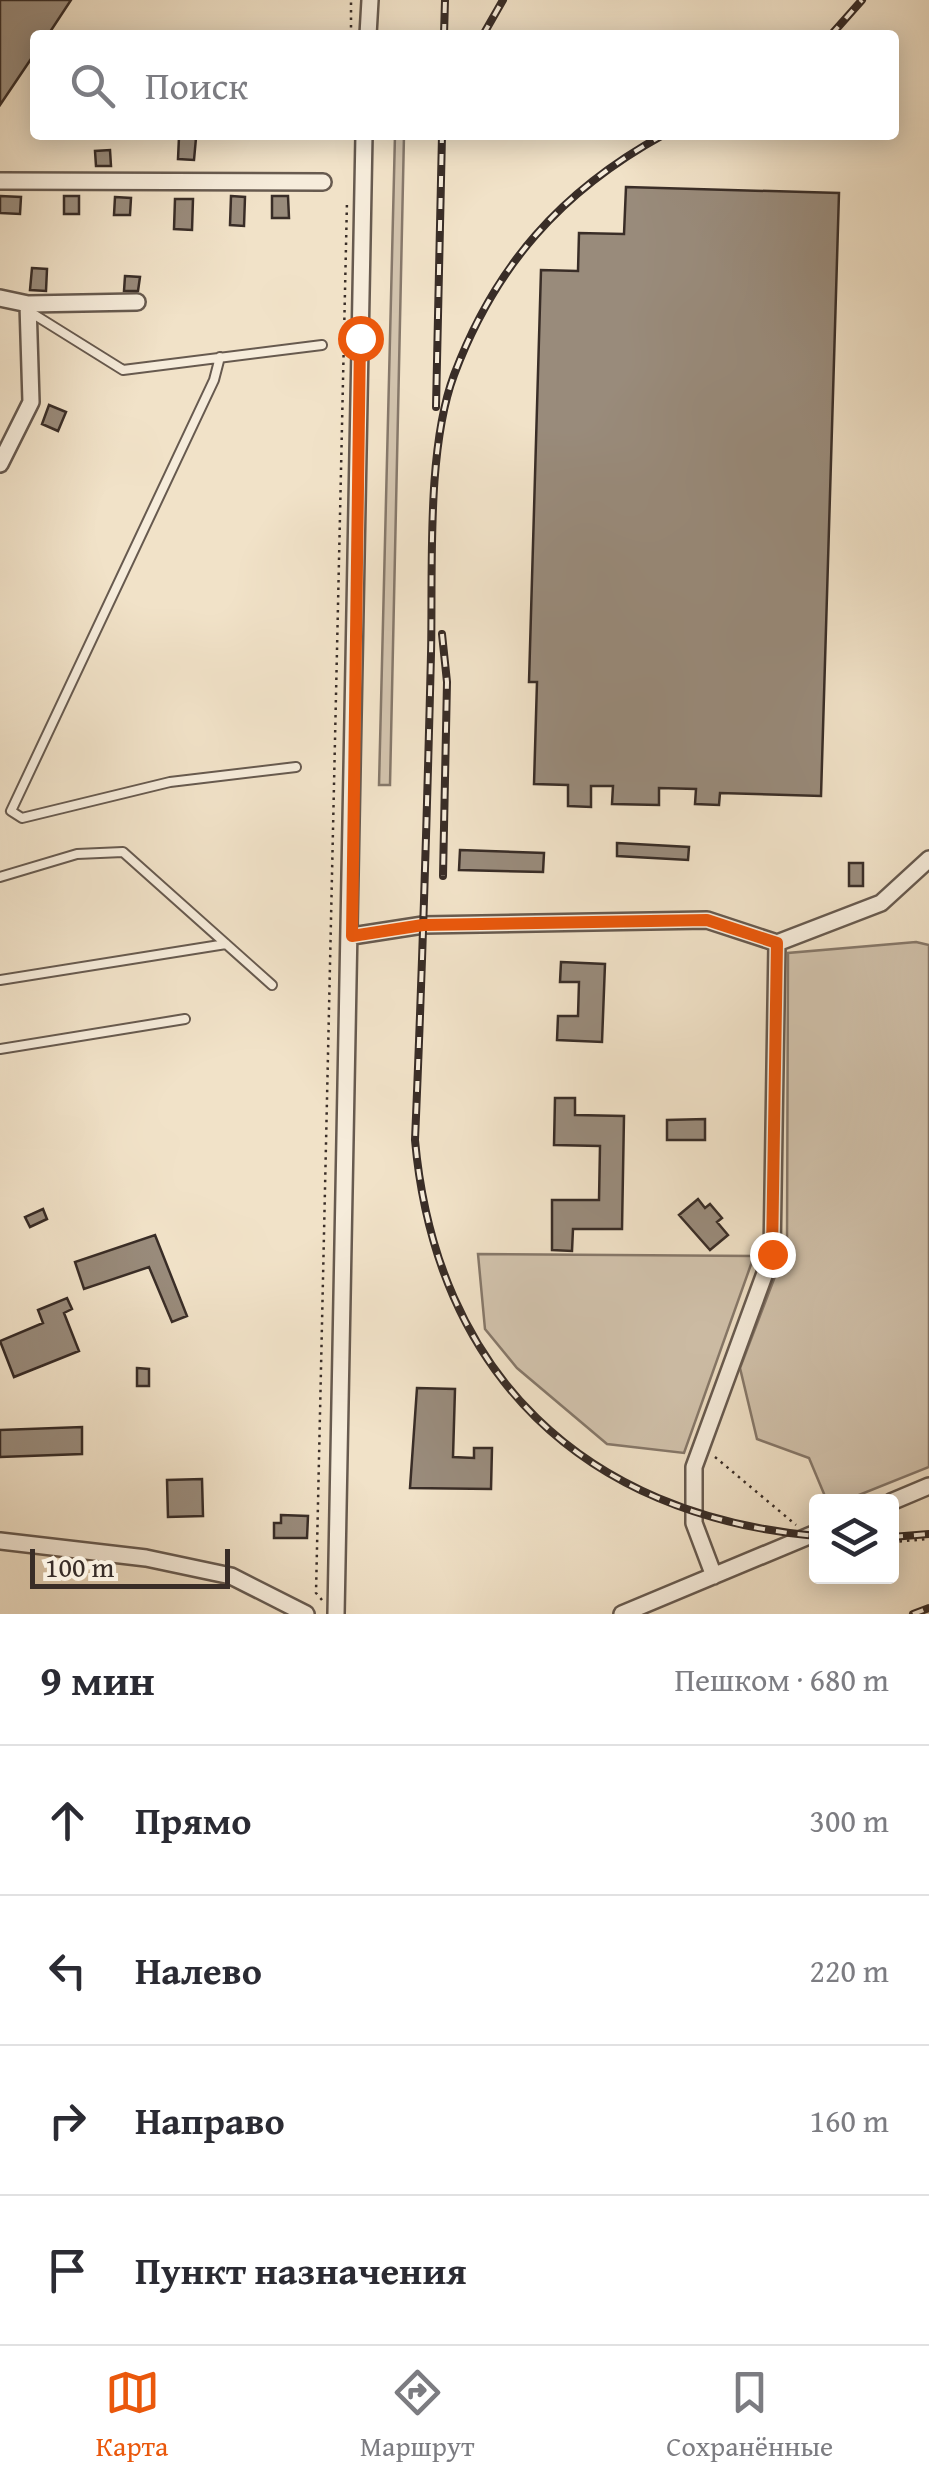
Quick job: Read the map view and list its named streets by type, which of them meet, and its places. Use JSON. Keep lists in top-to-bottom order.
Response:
{
  "scale_bar": "100 m",
  "page": {
    "search": "Поиск",
    "scale": "100 m",
    "heading": ["9 мин", "Пешком · 680 m"],
    "list": [
      ["Прямо", "300 m"],
      ["Налево", "220 m"],
      ["Направо", "160 m"],
      "Пункт назначения"
    ],
    "nav": ["Карта", "Маршрут", "Сохранённые"]
  }
}
